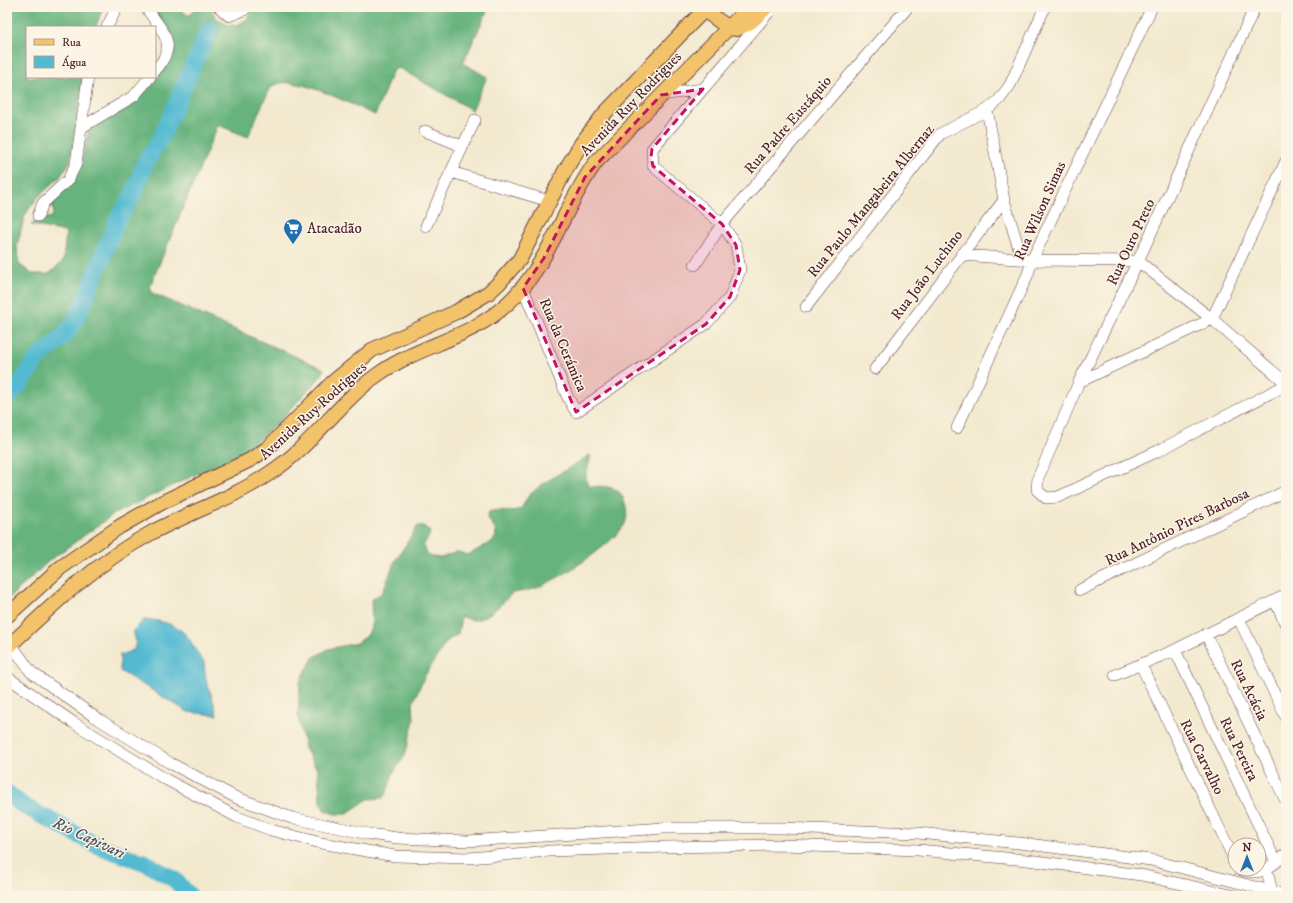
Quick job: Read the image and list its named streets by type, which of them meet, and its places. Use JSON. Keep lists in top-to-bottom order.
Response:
{
  "streets": {
    "main road": ["Avenida Ruy Rodrigues"],
    "street": [
      "Rua Padre Eustáquio",
      "Rua Paulo Mangabeira Albernaz",
      "Rua Wilson Simas",
      "Rua Ouro Preto",
      "Rua João Luchino",
      "Rua da Cerámica",
      "Rua Antônio Pires Barbosa",
      "Rua Acácia",
      "Rua Pereira",
      "Rua Carvalho"
    ]
  },
  "crossings": [
    ["Avenida Ruy Rodrigues", "Rua da Cerámica"],
    ["Rua Padre Eustáquio", "Rua da Cerámica"]
  ],
  "water": ["Rio Capivari"],
  "places": {
    "supermarket": ["Atacadão"]
  },
  "legend": ["Rua", "Água"],
  "north": "top"
}
